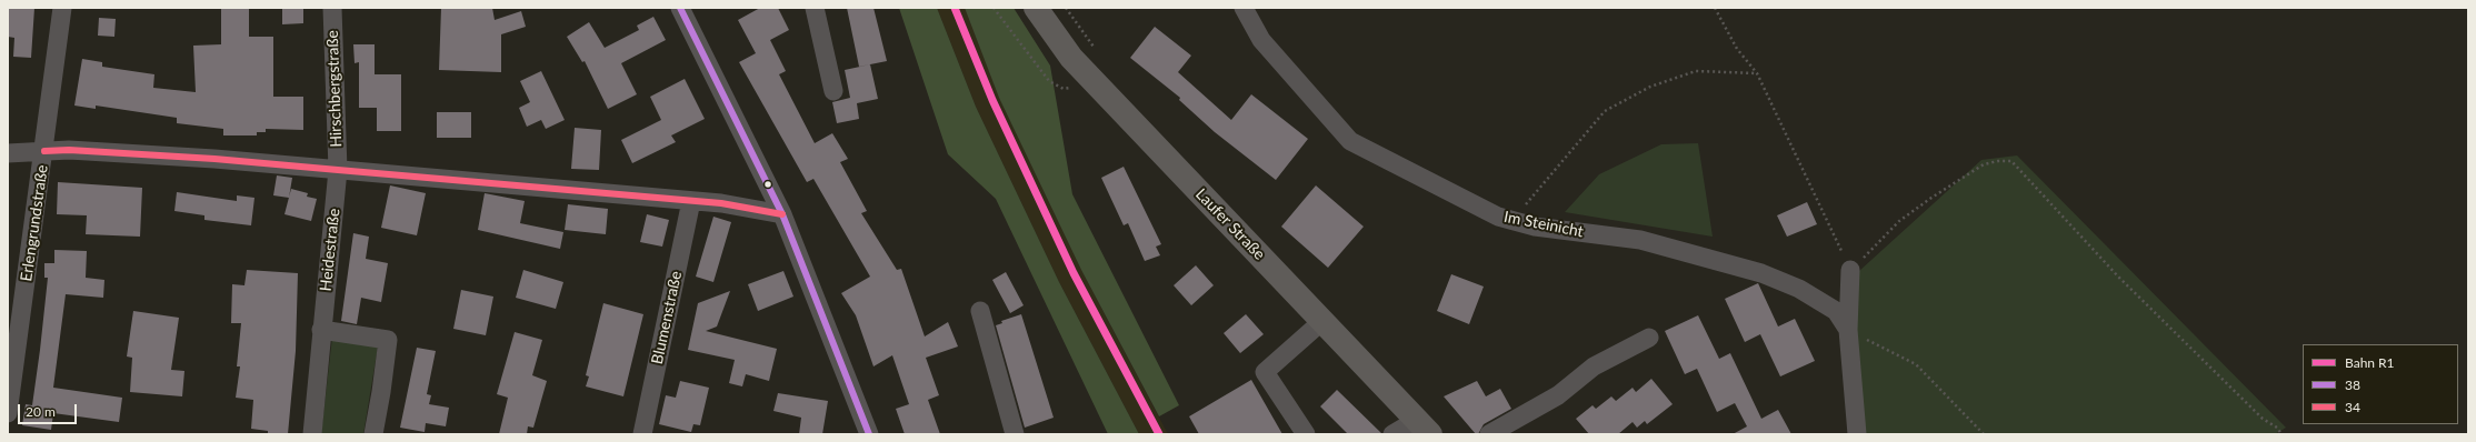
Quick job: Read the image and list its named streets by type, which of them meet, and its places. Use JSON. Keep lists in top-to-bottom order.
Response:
{
  "streets": {
    "main road": ["Laufer Straße"],
    "street": [
      "Hirschbergstraße",
      "Erlengrundstraße",
      "Im Steinicht",
      "Heidestraße",
      "Blumenstraße"
    ]
  },
  "crossings": [
    ["Hirschbergstraße", "Heidestraße"]
  ],
  "lines": ["rail line R1", "transit line 38", "transit line 34"],
  "legend": ["Bahn R1", "38", "34"],
  "scale_bar": "20 m"
}
